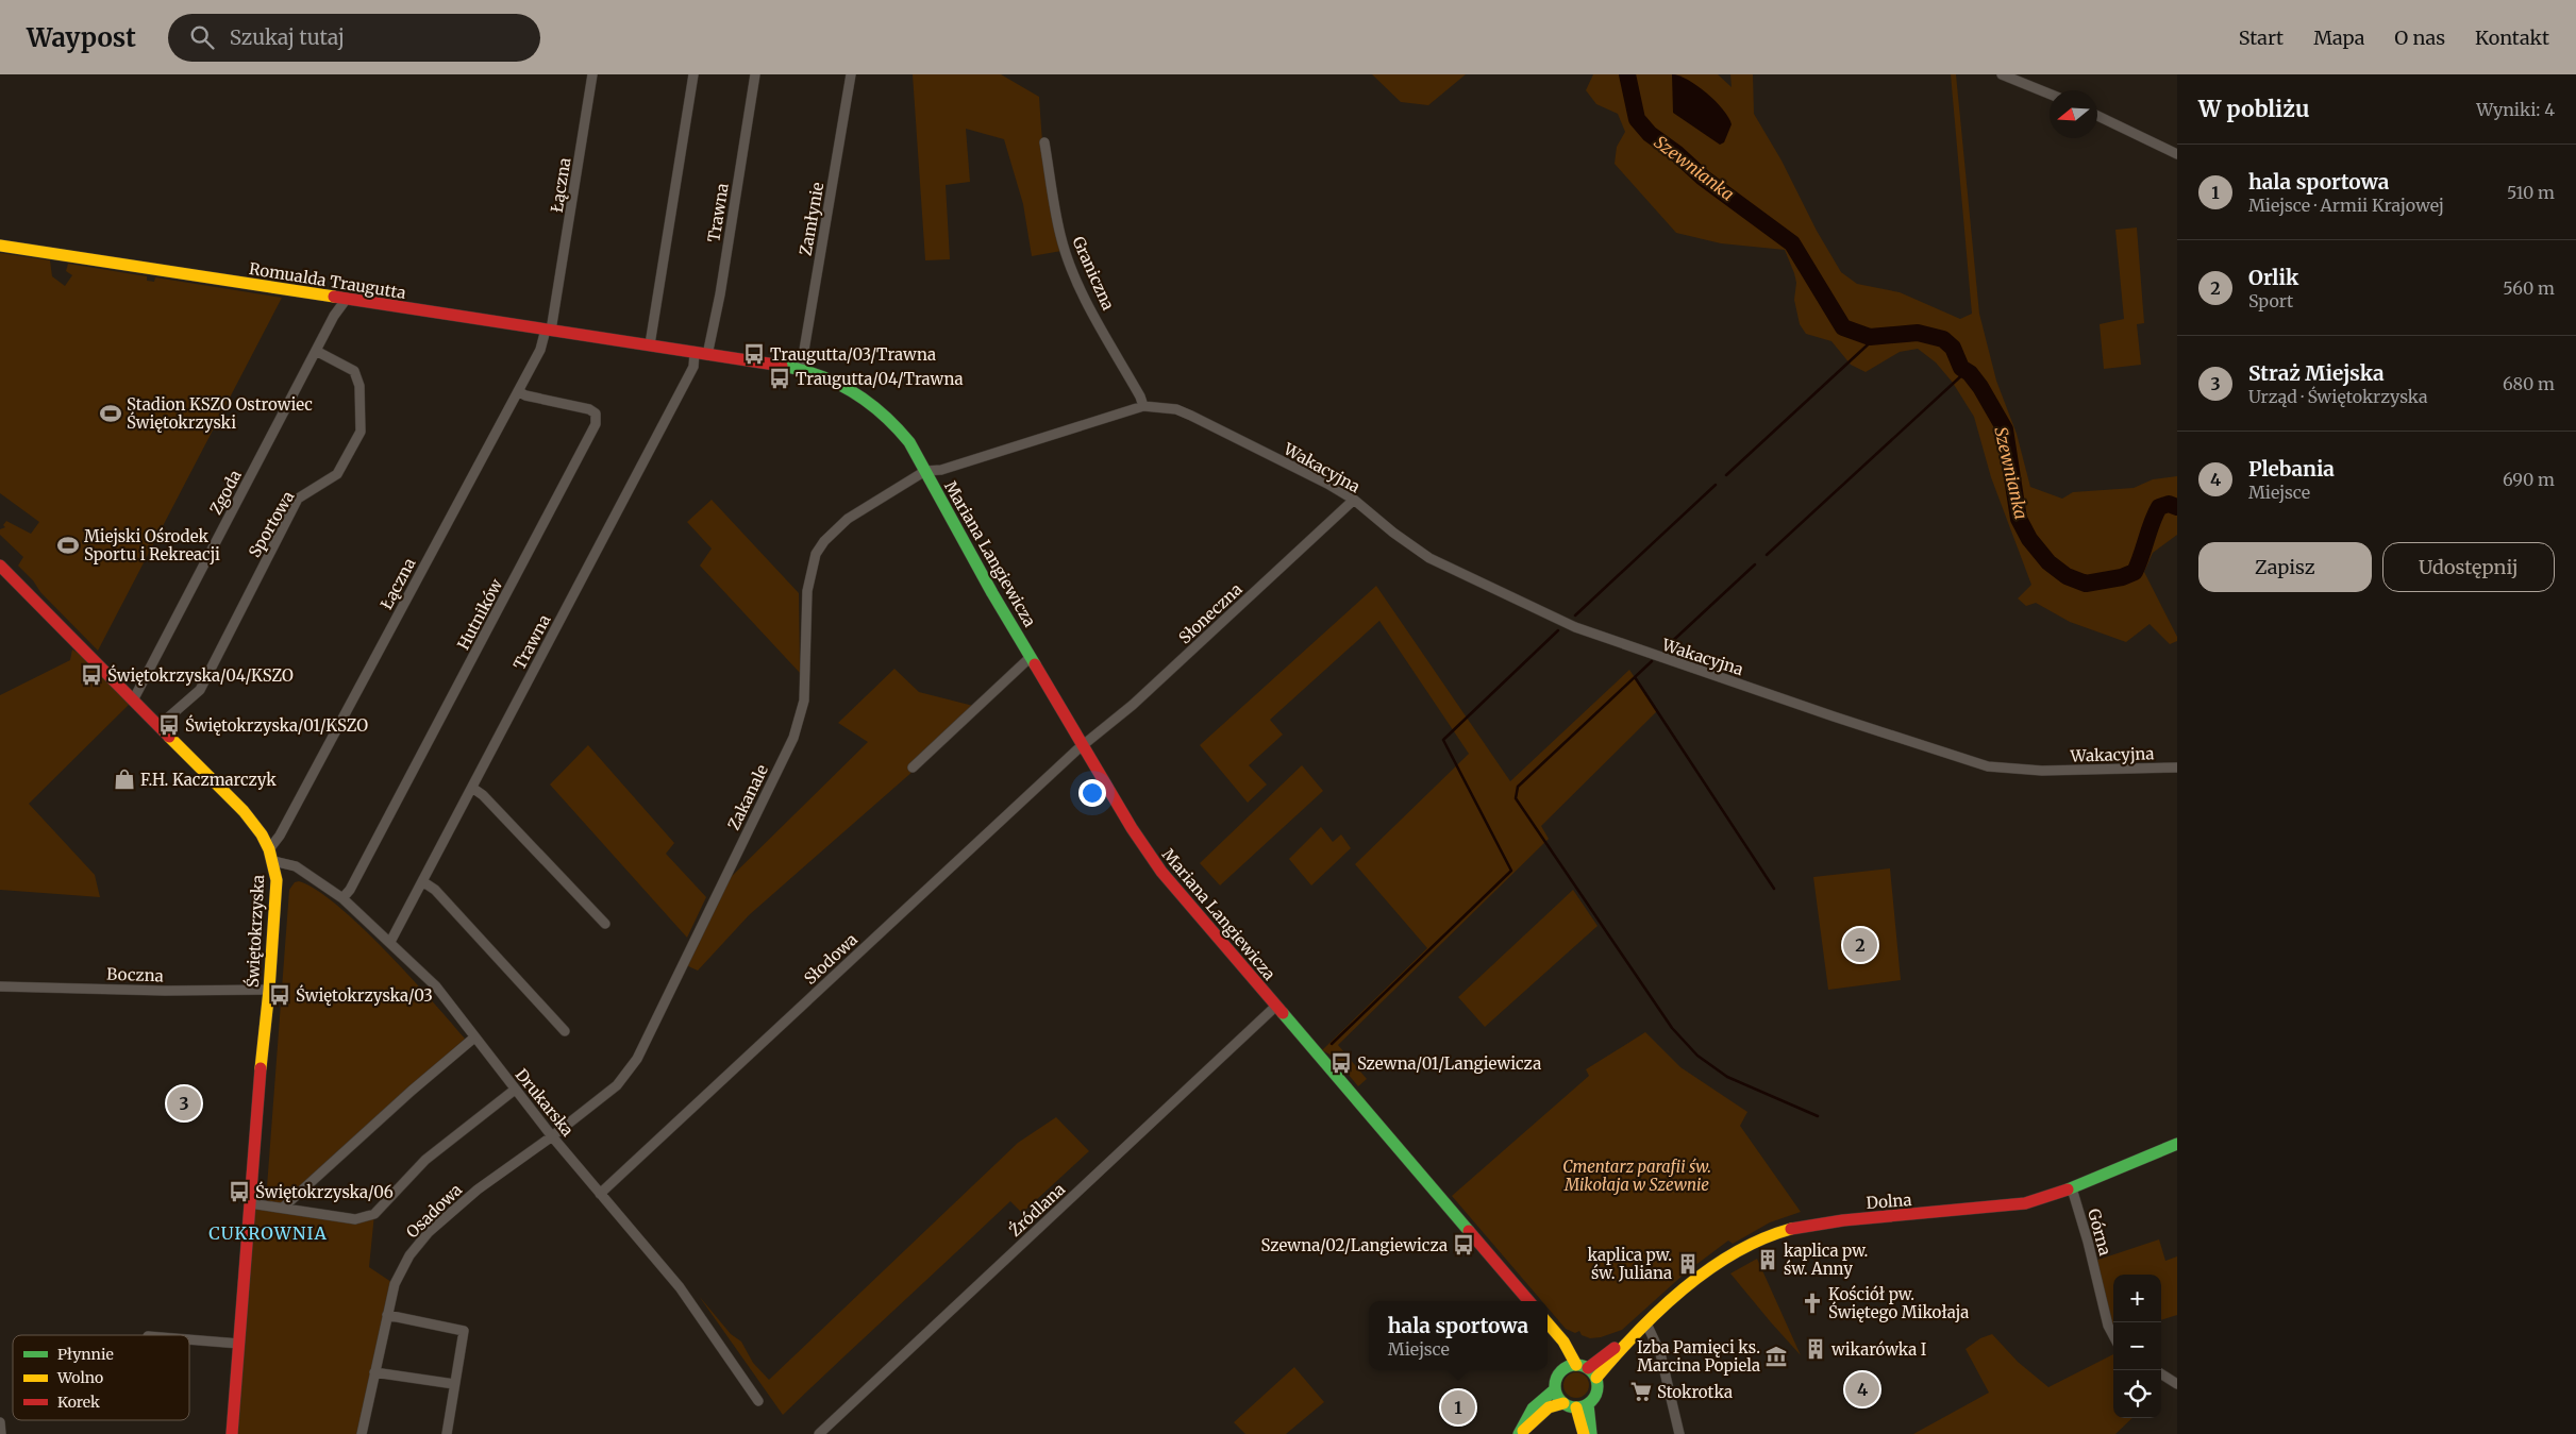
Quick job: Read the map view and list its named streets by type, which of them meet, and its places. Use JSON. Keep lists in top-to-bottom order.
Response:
{
  "streets": {
    "main road": [
      "Romualda Traugutta",
      "Mariana Langiewicza",
      "Świętokrzyska",
      "Dolna"
    ],
    "street": [
      "Łączna",
      "Trawna",
      "Zamłynie",
      "Graniczna",
      "Wakacyjna",
      "Zgoda",
      "Sportowa",
      "Słoneczna",
      "Hutników",
      "Zakanale",
      "Słodowa",
      "Boczna",
      "Drukarska",
      "Źródlana",
      "Osadowa",
      "Górna"
    ]
  },
  "crossings": [
    ["Łączna", "Romualda Traugutta"],
    ["Łączna", "Hutników"],
    ["Łączna", "Świętokrzyska"],
    ["Łączna", "Drukarska"],
    ["Trawna", "Romualda Traugutta"],
    ["Trawna", "Drukarska"],
    ["Zamłynie", "Romualda Traugutta"],
    ["Graniczna", "Wakacyjna"],
    ["Romualda Traugutta", "Zgoda"],
    ["Romualda Traugutta", "Mariana Langiewicza"],
    ["Romualda Traugutta", "Zakanale"],
    ["Wakacyjna", "Słoneczna"],
    ["Zgoda", "Sportowa"],
    ["Zgoda", "Świętokrzyska"],
    ["Sportowa", "Świętokrzyska"],
    ["Mariana Langiewicza", "Słoneczna"],
    ["Mariana Langiewicza", "Zakanale"],
    ["Mariana Langiewicza", "Słodowa"],
    ["Mariana Langiewicza", "Źródlana"],
    ["Słoneczna", "Słodowa"],
    ["Hutników", "Drukarska"],
    ["Zakanale", "Drukarska"],
    ["Zakanale", "Osadowa"],
    ["Świętokrzyska", "Boczna"],
    ["Świętokrzyska", "Drukarska"],
    ["Słodowa", "Drukarska"],
    ["Drukarska", "Osadowa"],
    ["Dolna", "Górna"]
  ],
  "districts": ["CUKROWNIA"],
  "water": ["Szewnianka"],
  "parks": ["Cmentarz parafii św. Mikołaja w Szewnie"],
  "places": {
    "bus stop": [
      "Traugutta/03/Trawna",
      "Traugutta/04/Trawna",
      "Świętokrzyska/04/KSZO",
      "Świętokrzyska/01/KSZO",
      "Świętokrzyska/03",
      "Szewna/01/Langiewicza",
      "Świętokrzyska/06",
      "Szewna/02/Langiewicza"
    ],
    "sports": ["Stadion KSZO Ostrowiec Świętokrzyski", "Miejski Ośrodek Sportu i Rekreacji"],
    "shop": ["F.H. Kaczmarczyk"],
    "building": ["kaplica pw. św. Anny", "kaplica pw. św. Juliana", "wikarówka I"],
    "church": ["Kościół pw. Świętego Mikołaja"],
    "museum": ["Izba Pamięci ks. Marcina Popiela"],
    "supermarket": ["Stokrotka"]
  },
  "legend": ["Płynnie", "Wolno", "Korek"],
  "north": "left",
  "page": {
    "header": "Waypost",
    "search": "Szukaj tutaj",
    "nav": [
      "Start",
      "Mapa",
      "O nas",
      "Kontakt"
    ],
    "heading": ["W pobliżu", "Wyniki: 4"],
    "list": [
      {
        "mark": "1",
        "name": "hala sportowa",
        "note": "Miejsce · Armii Krajowej",
        "value": "510 m"
      },
      {
        "mark": "2",
        "name": "Orlik",
        "note": "Sport",
        "value": "560 m"
      },
      {
        "mark": "3",
        "name": "Straż Miejska",
        "note": "Urząd · Świętokrzyska",
        "value": "680 m"
      },
      {
        "mark": "4",
        "name": "Plebania",
        "note": "Miejsce",
        "value": "690 m"
      }
    ],
    "buttons": ["Zapisz", "Udostępnij"],
    "pins": [
      "2",
      "3",
      "4",
      "1"
    ],
    "map_buttons": ["+", "−"],
    "popup": ["hala sportowa", "Miejsce"]
  }
}
